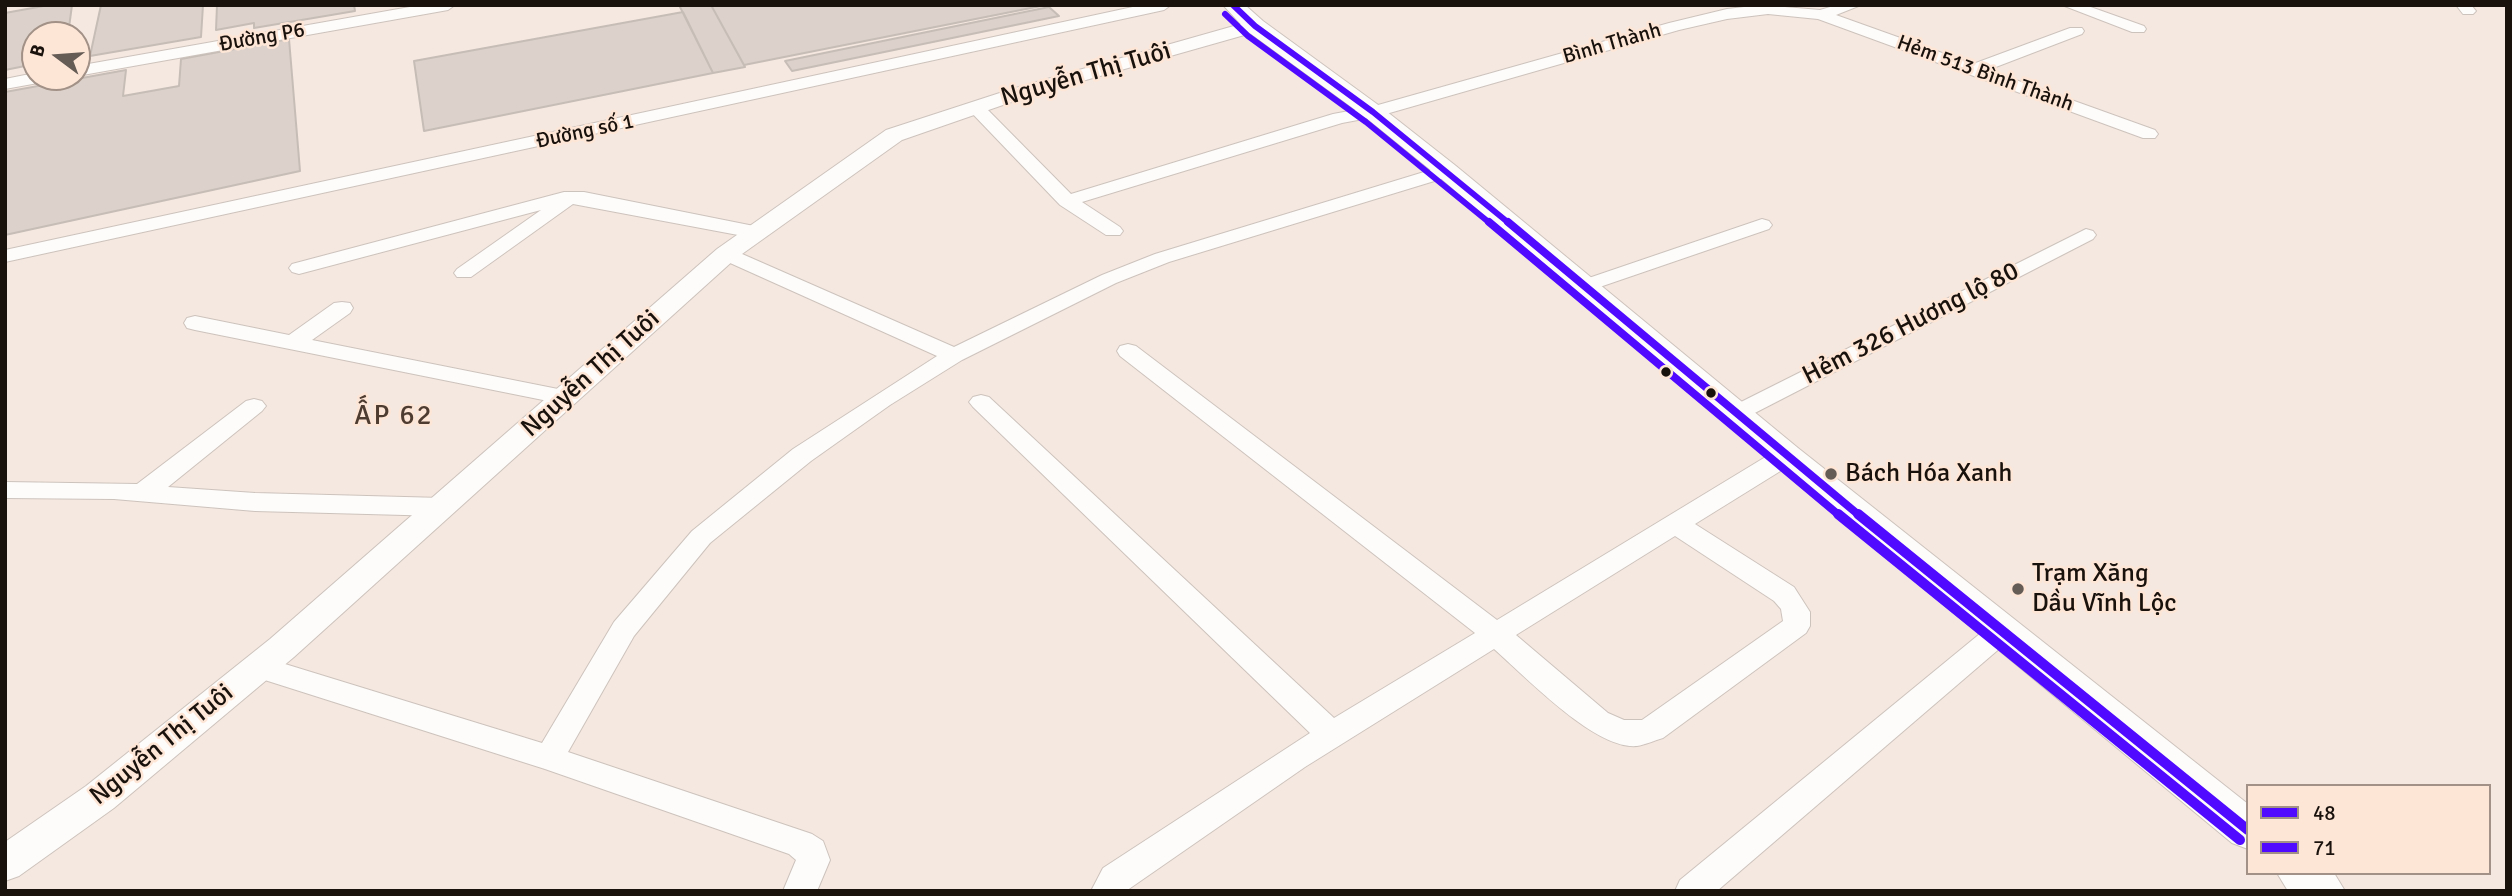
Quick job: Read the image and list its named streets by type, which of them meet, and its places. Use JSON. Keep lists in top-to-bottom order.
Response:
{
  "streets": {
    "street": [
      "Đường P6",
      "Bình Thành",
      "Hẻm 513 Bình Thành",
      "Nguyễn Thị Tuôi",
      "Đường số 1",
      "Hẻm 326 Hương lộ 80"
    ]
  },
  "crossings": [
    ["Bình Thành", "Hẻm 513 Bình Thành"]
  ],
  "districts": ["ẤP 62"],
  "places": ["Bách Hóa Xanh", "Trạm Xăng Dầu Vĩnh Lộc"],
  "lines": ["transit line 48", "transit line 71"],
  "legend": ["48", "71"],
  "north": "left"
}
